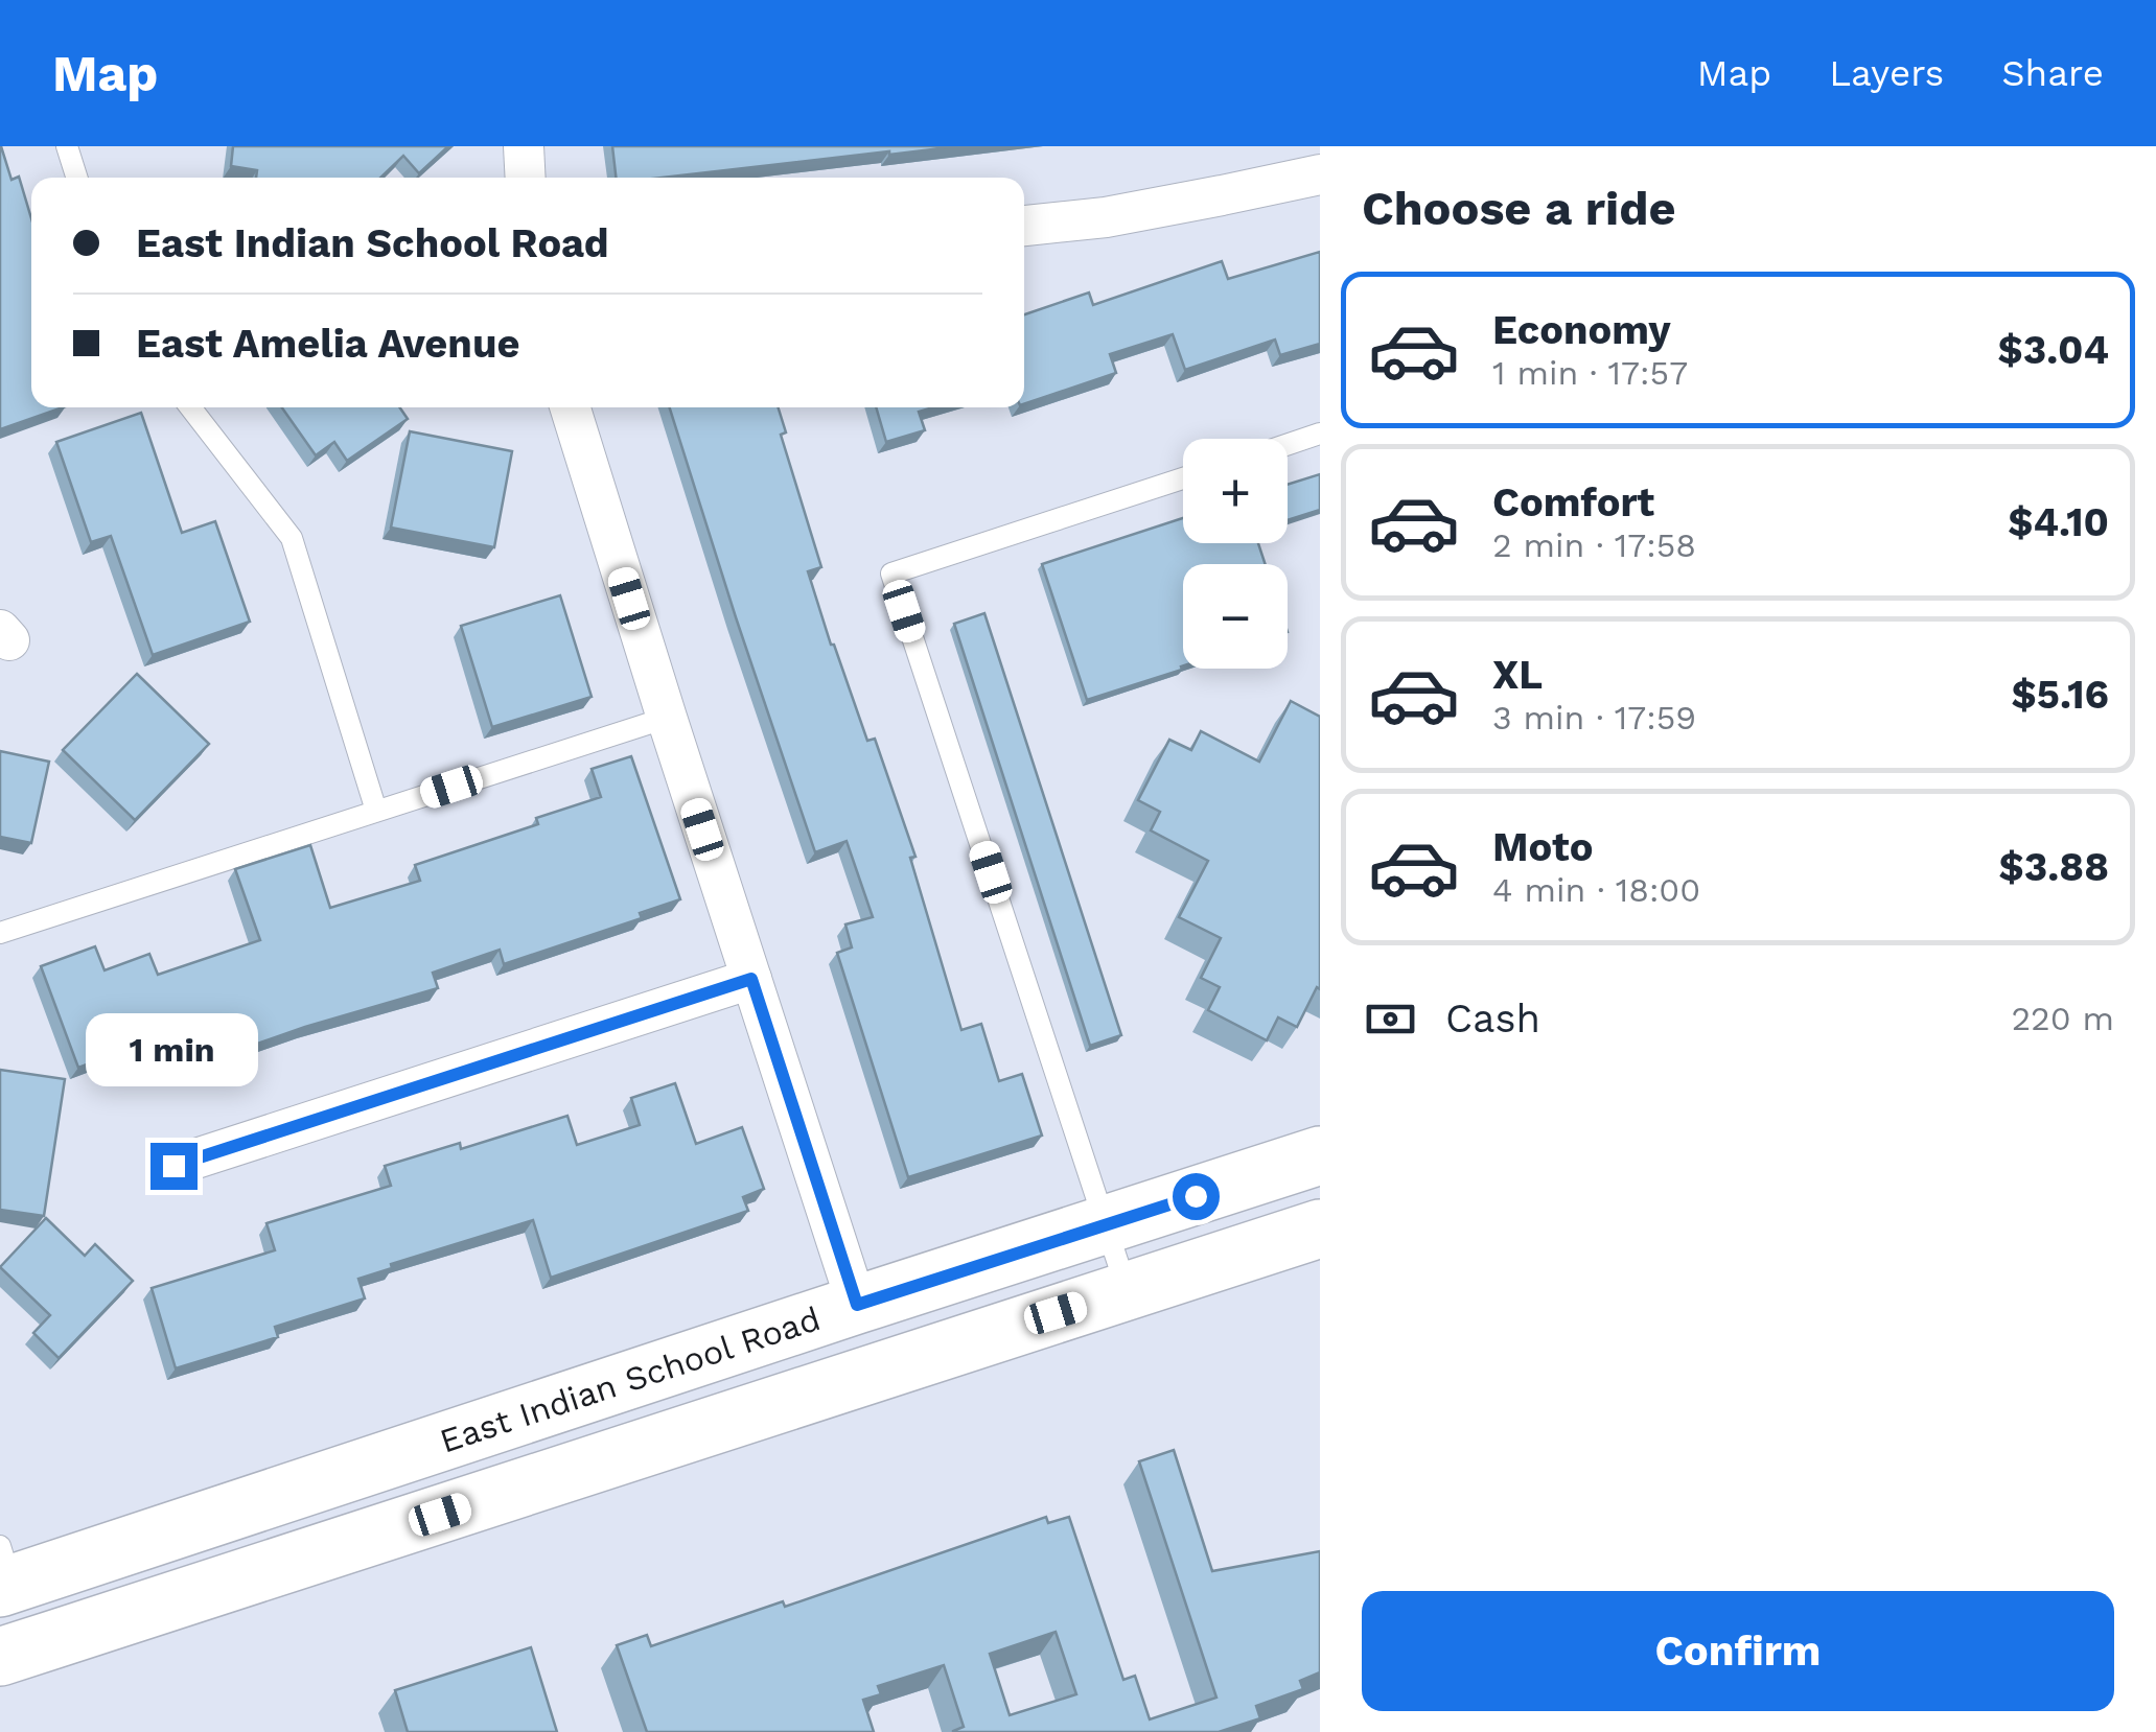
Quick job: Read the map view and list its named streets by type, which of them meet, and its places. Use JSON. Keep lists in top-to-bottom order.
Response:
{
  "streets": {
    "main road": ["East Indian School Road"]
  },
  "page": {
    "header": "Map",
    "nav": ["Map", "Layers", "Share"],
    "heading": "Choose a ride",
    "banner": ["East Indian School Road", "East Amelia Avenue"],
    "list": [
      {
        "name": "Economy",
        "note": "1 min · 17:57",
        "value": "$3.04"
      },
      {
        "name": "Comfort",
        "note": "2 min · 17:58",
        "value": "$4.10"
      },
      {
        "name": "XL",
        "note": "3 min · 17:59",
        "value": "$5.16"
      },
      {
        "name": "Moto",
        "note": "4 min · 18:00",
        "value": "$3.88"
      }
    ],
    "map_buttons": ["+", "−"],
    "pay": ["Cash", "220 m"],
    "bubble": "1 min",
    "buttons": "Confirm"
  }
}
